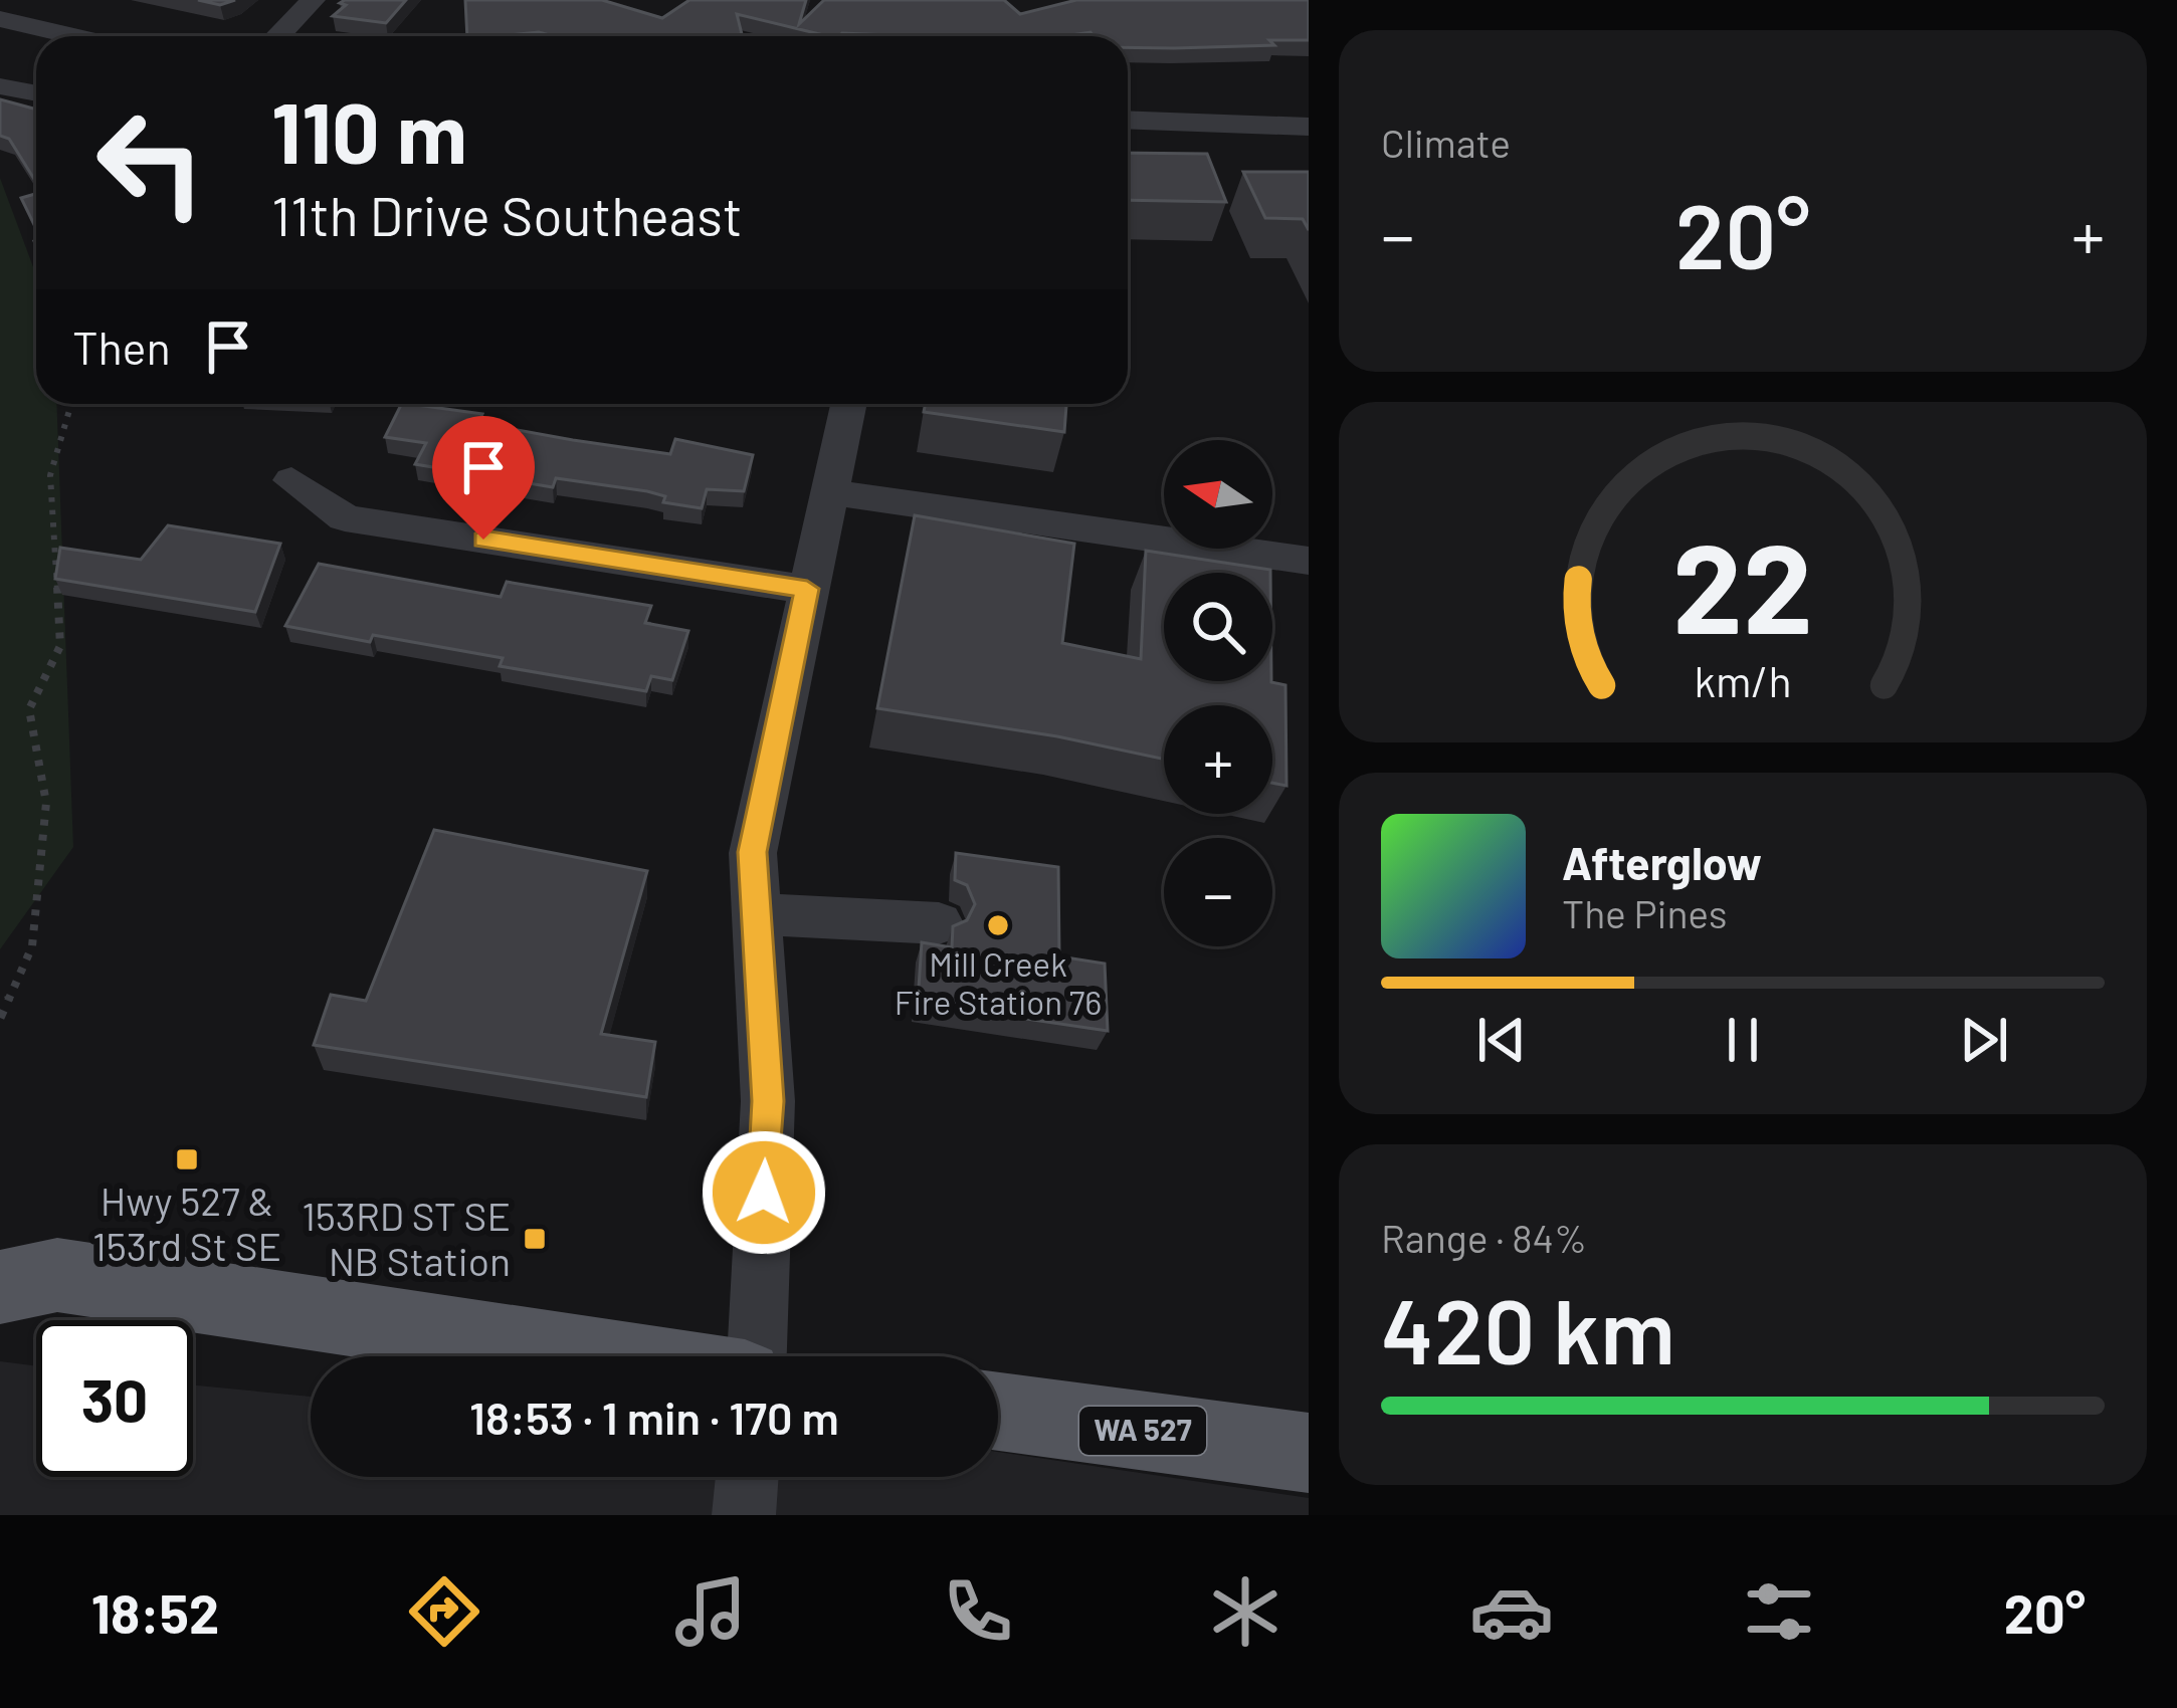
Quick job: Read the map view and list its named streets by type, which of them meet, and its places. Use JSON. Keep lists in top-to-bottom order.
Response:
{
  "streets": {
    "main road": ["WA 527"]
  },
  "places": {
    "other": ["Mill Creek Fire Station 76"],
    "transit": ["Hwy 527 & 153rd St SE", "153RD ST SE NB Station"]
  },
  "north": "left",
  "page": {
    "tile": [
      "Climate",
      ["Range · 84%", "420 km"]
    ],
    "turn": ["110 m", "11th Drive Southeast"],
    "heat": ["−", "20°", "+"],
    "then": "Then",
    "map_buttons": ["+", "−"],
    "song": ["Afterglow", "The Pines"],
    "limit": "30",
    "trip": "18:53 · 1 min · 170 m",
    "tabs": ["18:52", "20°"],
    "gauge": ["22", "km/h"]
  }
}
